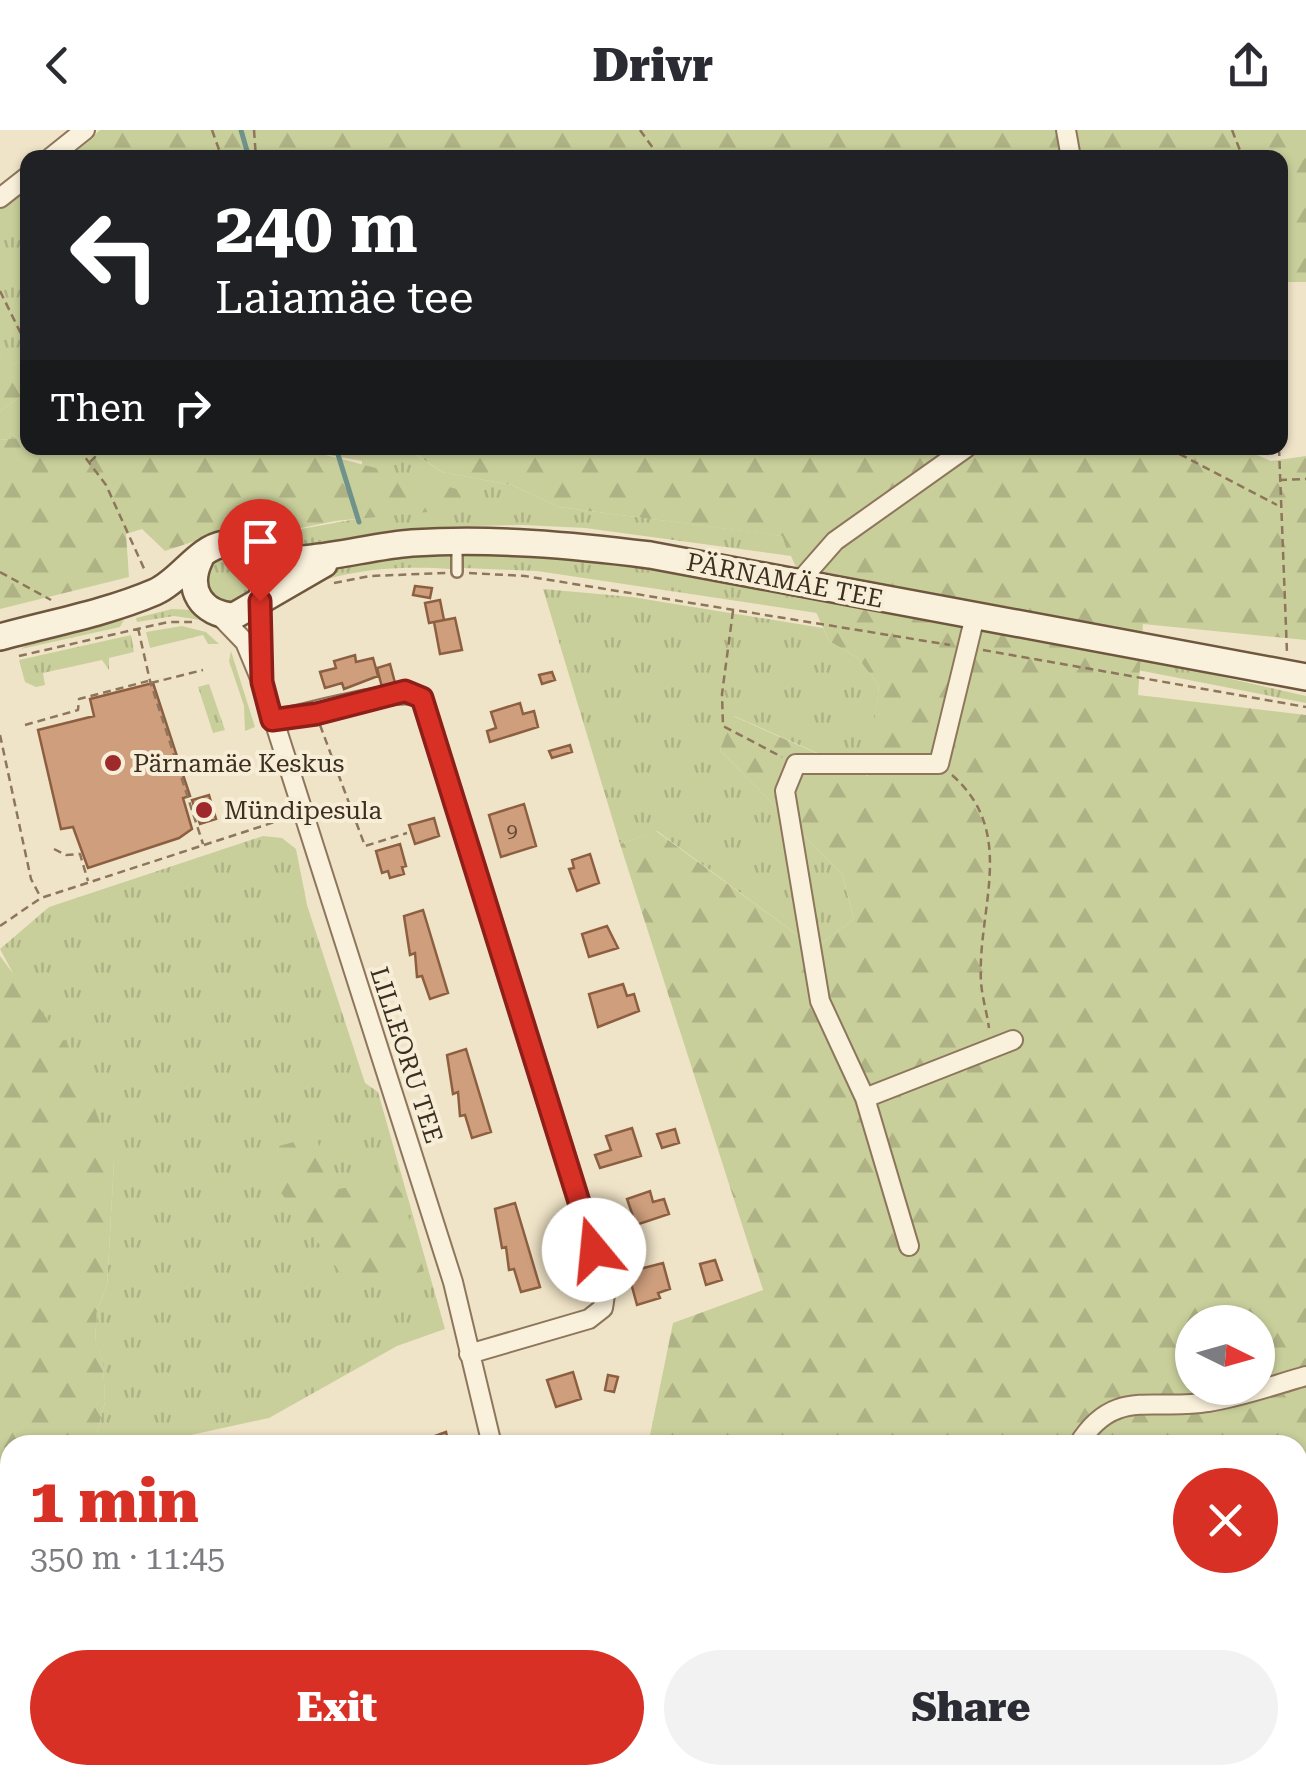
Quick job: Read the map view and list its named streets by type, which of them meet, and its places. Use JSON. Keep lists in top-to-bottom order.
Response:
{
  "streets": {
    "main road": ["PÄRNAMÄE TEE"],
    "street": ["LILLEORU TEE"]
  },
  "crossings": [
    ["PÄRNAMÄE TEE", "LILLEORU TEE"]
  ],
  "places": ["Pärnamäe Keskus", "Mündipesula"],
  "house_numbers": ["9"],
  "north": "right",
  "page": {
    "header": "Drivr",
    "turn": ["240 m", "Laiamäe tee"],
    "then": "Then",
    "heading": ["1 min", "350 m · 11:45"],
    "buttons": ["Exit", "Share"]
  }
}
